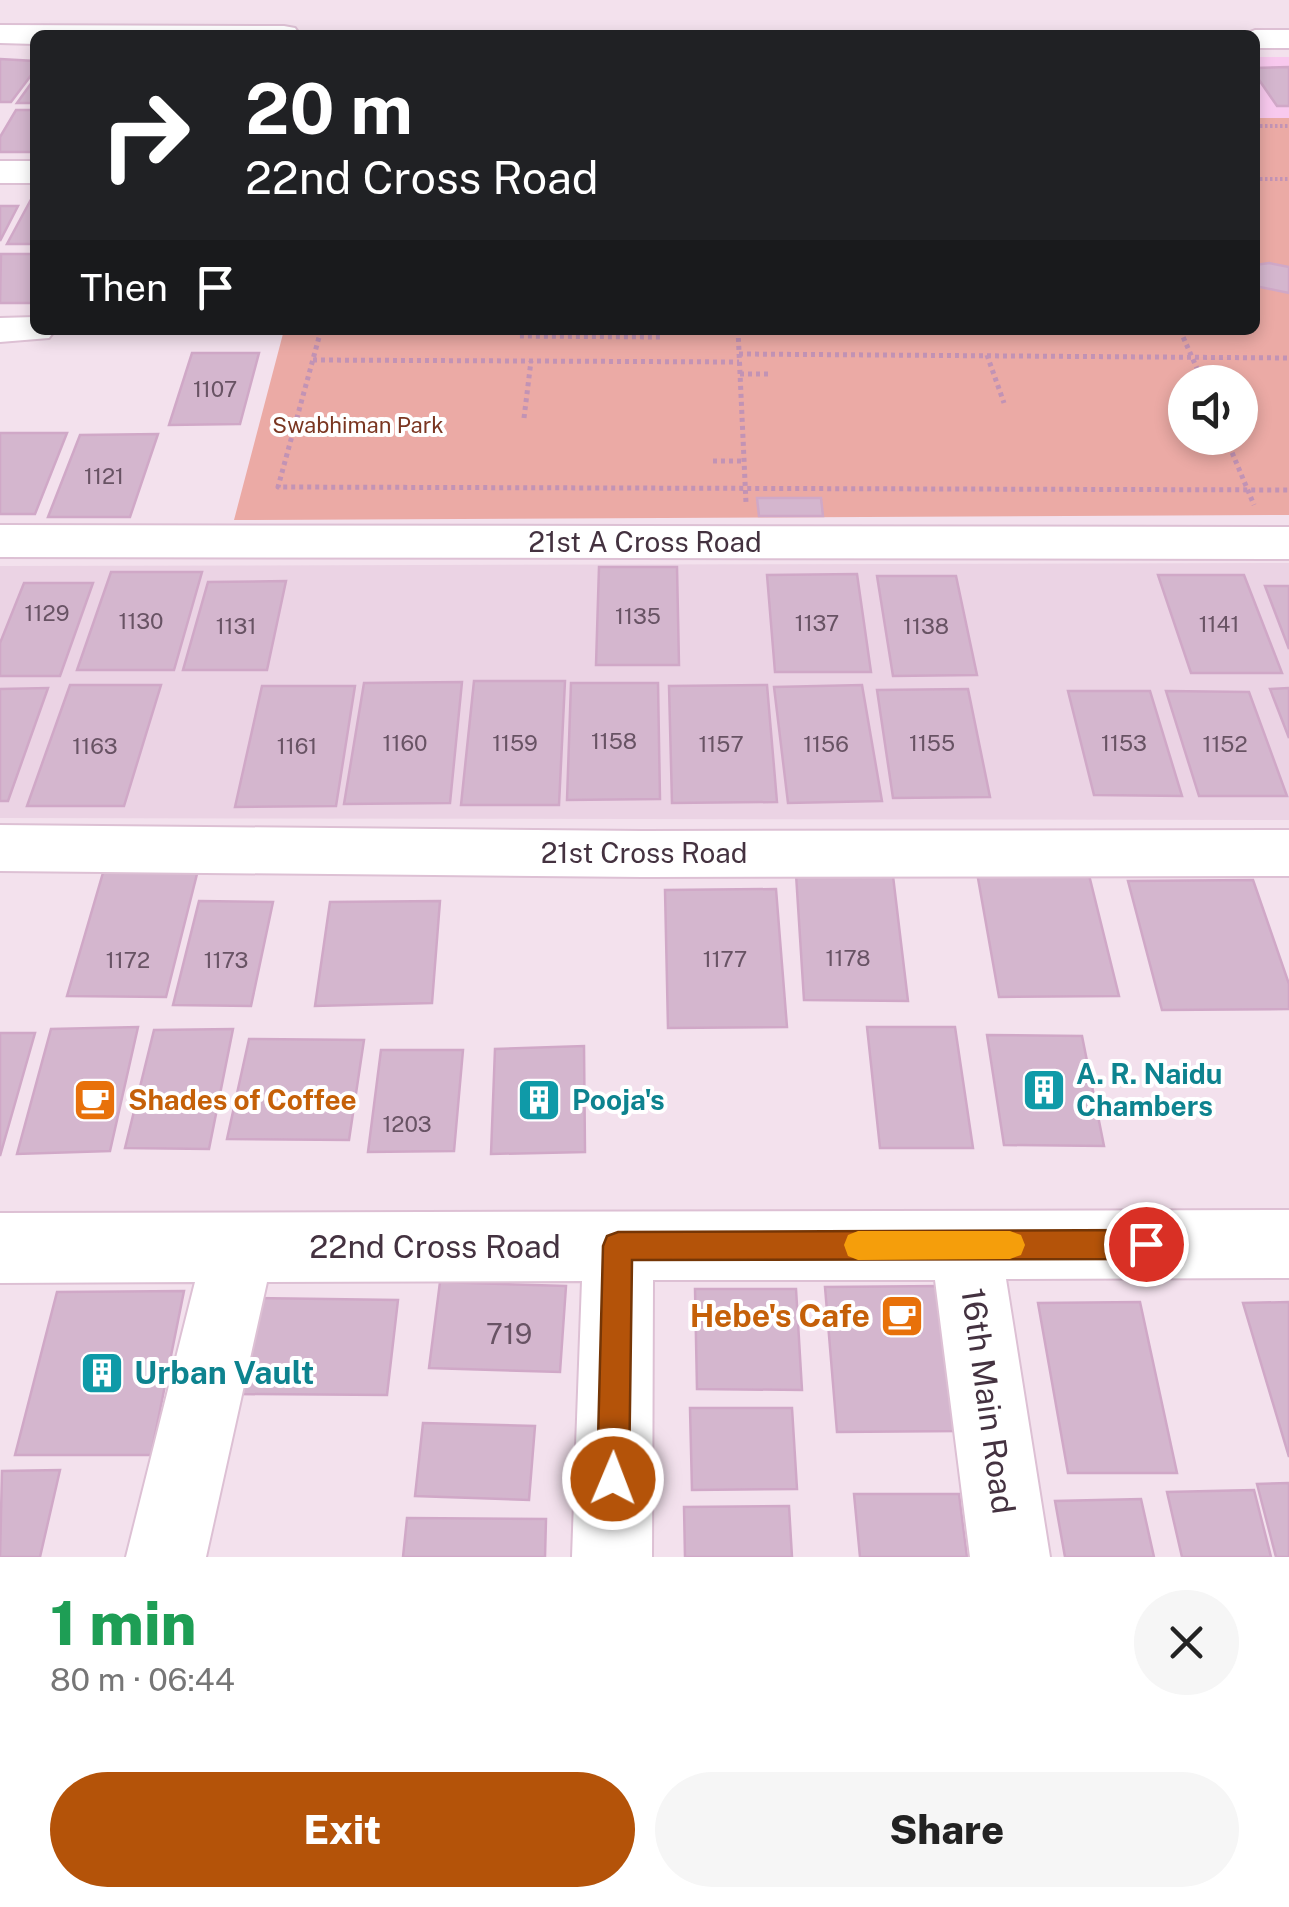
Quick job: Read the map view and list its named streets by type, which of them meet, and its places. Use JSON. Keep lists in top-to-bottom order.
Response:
{
  "streets": {
    "street": [
      "21st A Cross Road",
      "21st Cross Road",
      "22nd Cross Road",
      "16th Main Road"
    ]
  },
  "crossings": [
    ["22nd Cross Road", "16th Main Road"]
  ],
  "parks": ["Swabhiman Park"],
  "places": {
    "building": ["A. R. Naidu Chambers", "Pooja's", "Urban Vault"],
    "cafe": ["Shades of Coffee", "Hebe's Cafe"]
  },
  "house_numbers": [
    "1107",
    "1121",
    "1129",
    "1135",
    "1130",
    "1137",
    "1141",
    "1131",
    "1138",
    "1158",
    "1160",
    "1159",
    "1155",
    "1153",
    "1157",
    "1156",
    "1152",
    "1163",
    "1161",
    "1178",
    "1177",
    "1172",
    "1173",
    "1203",
    "719"
  ],
  "page": {
    "turn": ["20 m", "22nd Cross Road"],
    "then": "Then",
    "heading": ["1 min", "80 m · 06:44"],
    "buttons": ["Exit", "Share"]
  }
}
